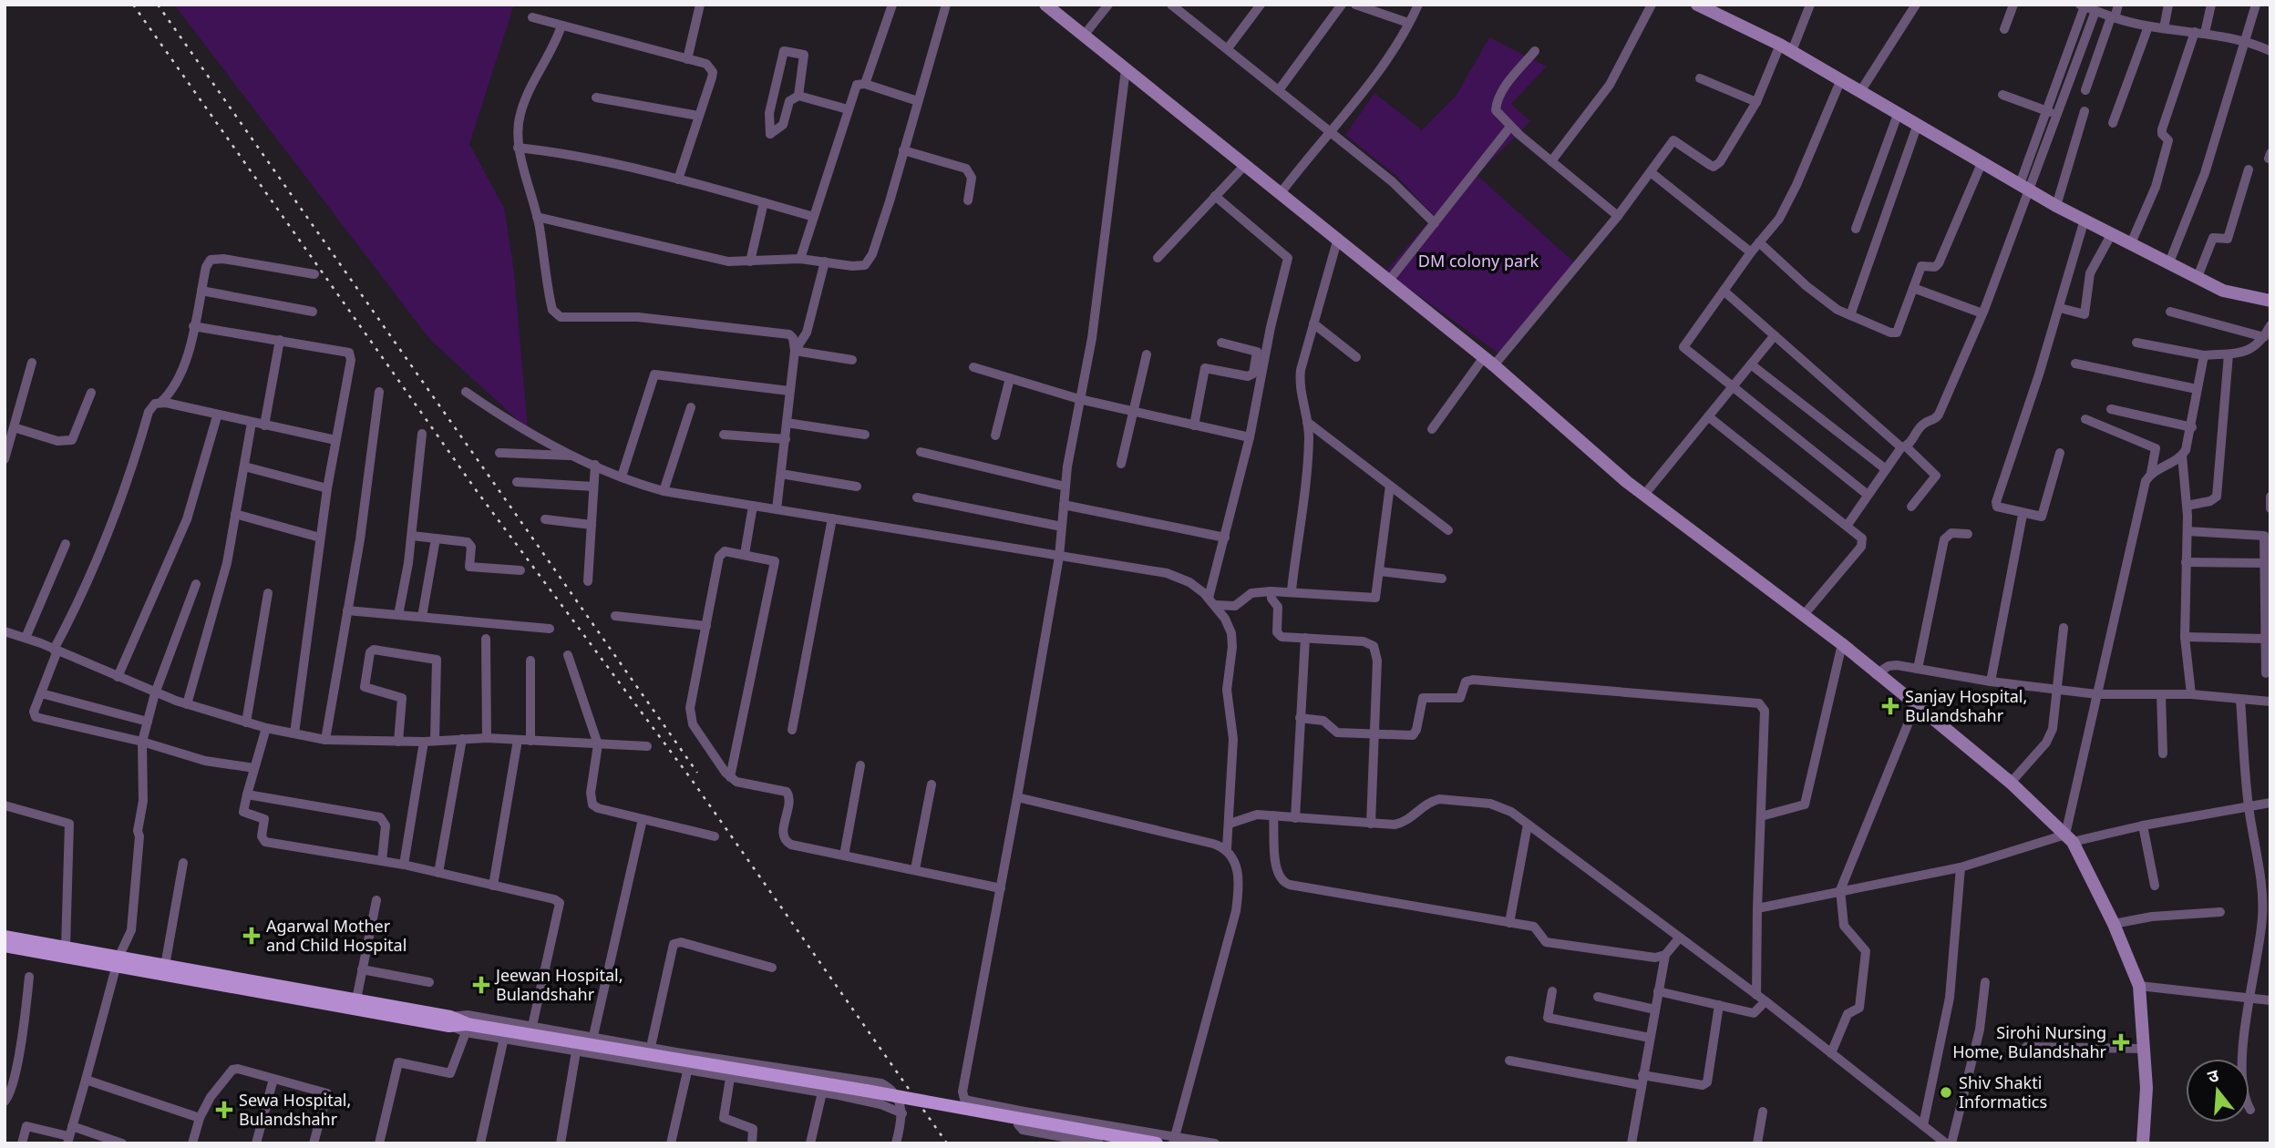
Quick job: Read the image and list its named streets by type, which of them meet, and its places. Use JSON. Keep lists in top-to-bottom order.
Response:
{
  "parks": ["DM colony park"],
  "places": {
    "health": [
      "Sanjay Hospital, Bulandshahr",
      "Agarwal Mother and Child Hospital",
      "Jeewan Hospital, Bulandshahr",
      "Sirohi Nursing Home, Bulandshahr",
      "Sewa Hospital, Bulandshahr"
    ],
    "other": ["Shiv Shakti Informatics"]
  },
  "north": "top"
}
